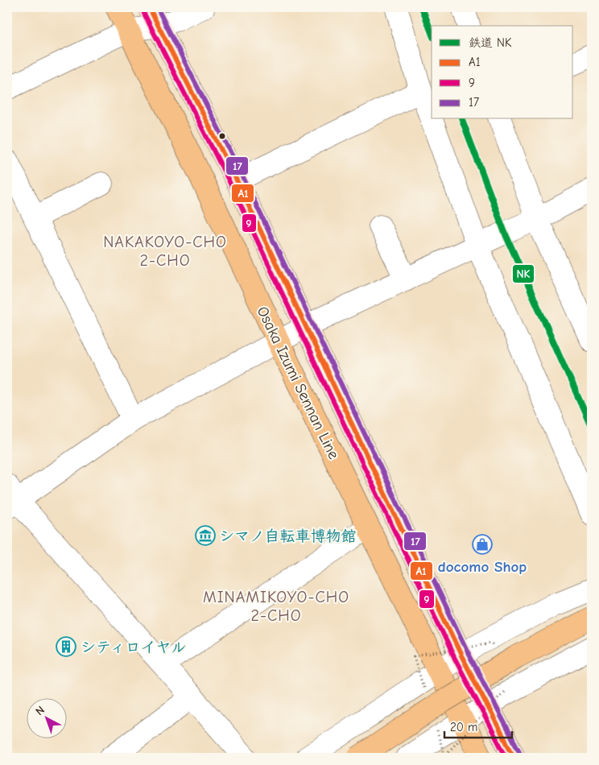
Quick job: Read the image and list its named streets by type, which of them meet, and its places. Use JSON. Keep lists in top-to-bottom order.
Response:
{
  "streets": {
    "main road": ["Osaka Izumi Sennan Line"]
  },
  "districts": ["NAKAKOYO-CHO 2-CHO", "MINAMIKOYO-CHO 2-CHO"],
  "places": {
    "museum": ["シマノ自転車博物館"],
    "shop": ["docomo Shop"],
    "building": ["シティロイヤル"]
  },
  "lines": [
    "rail line NK",
    "transit line A1",
    "transit line 17",
    "transit line 9"
  ],
  "legend": [
    "鉄道 NK",
    "A1",
    "9",
    "17"
  ],
  "scale_bar": "20 m",
  "north": "top left"
}
